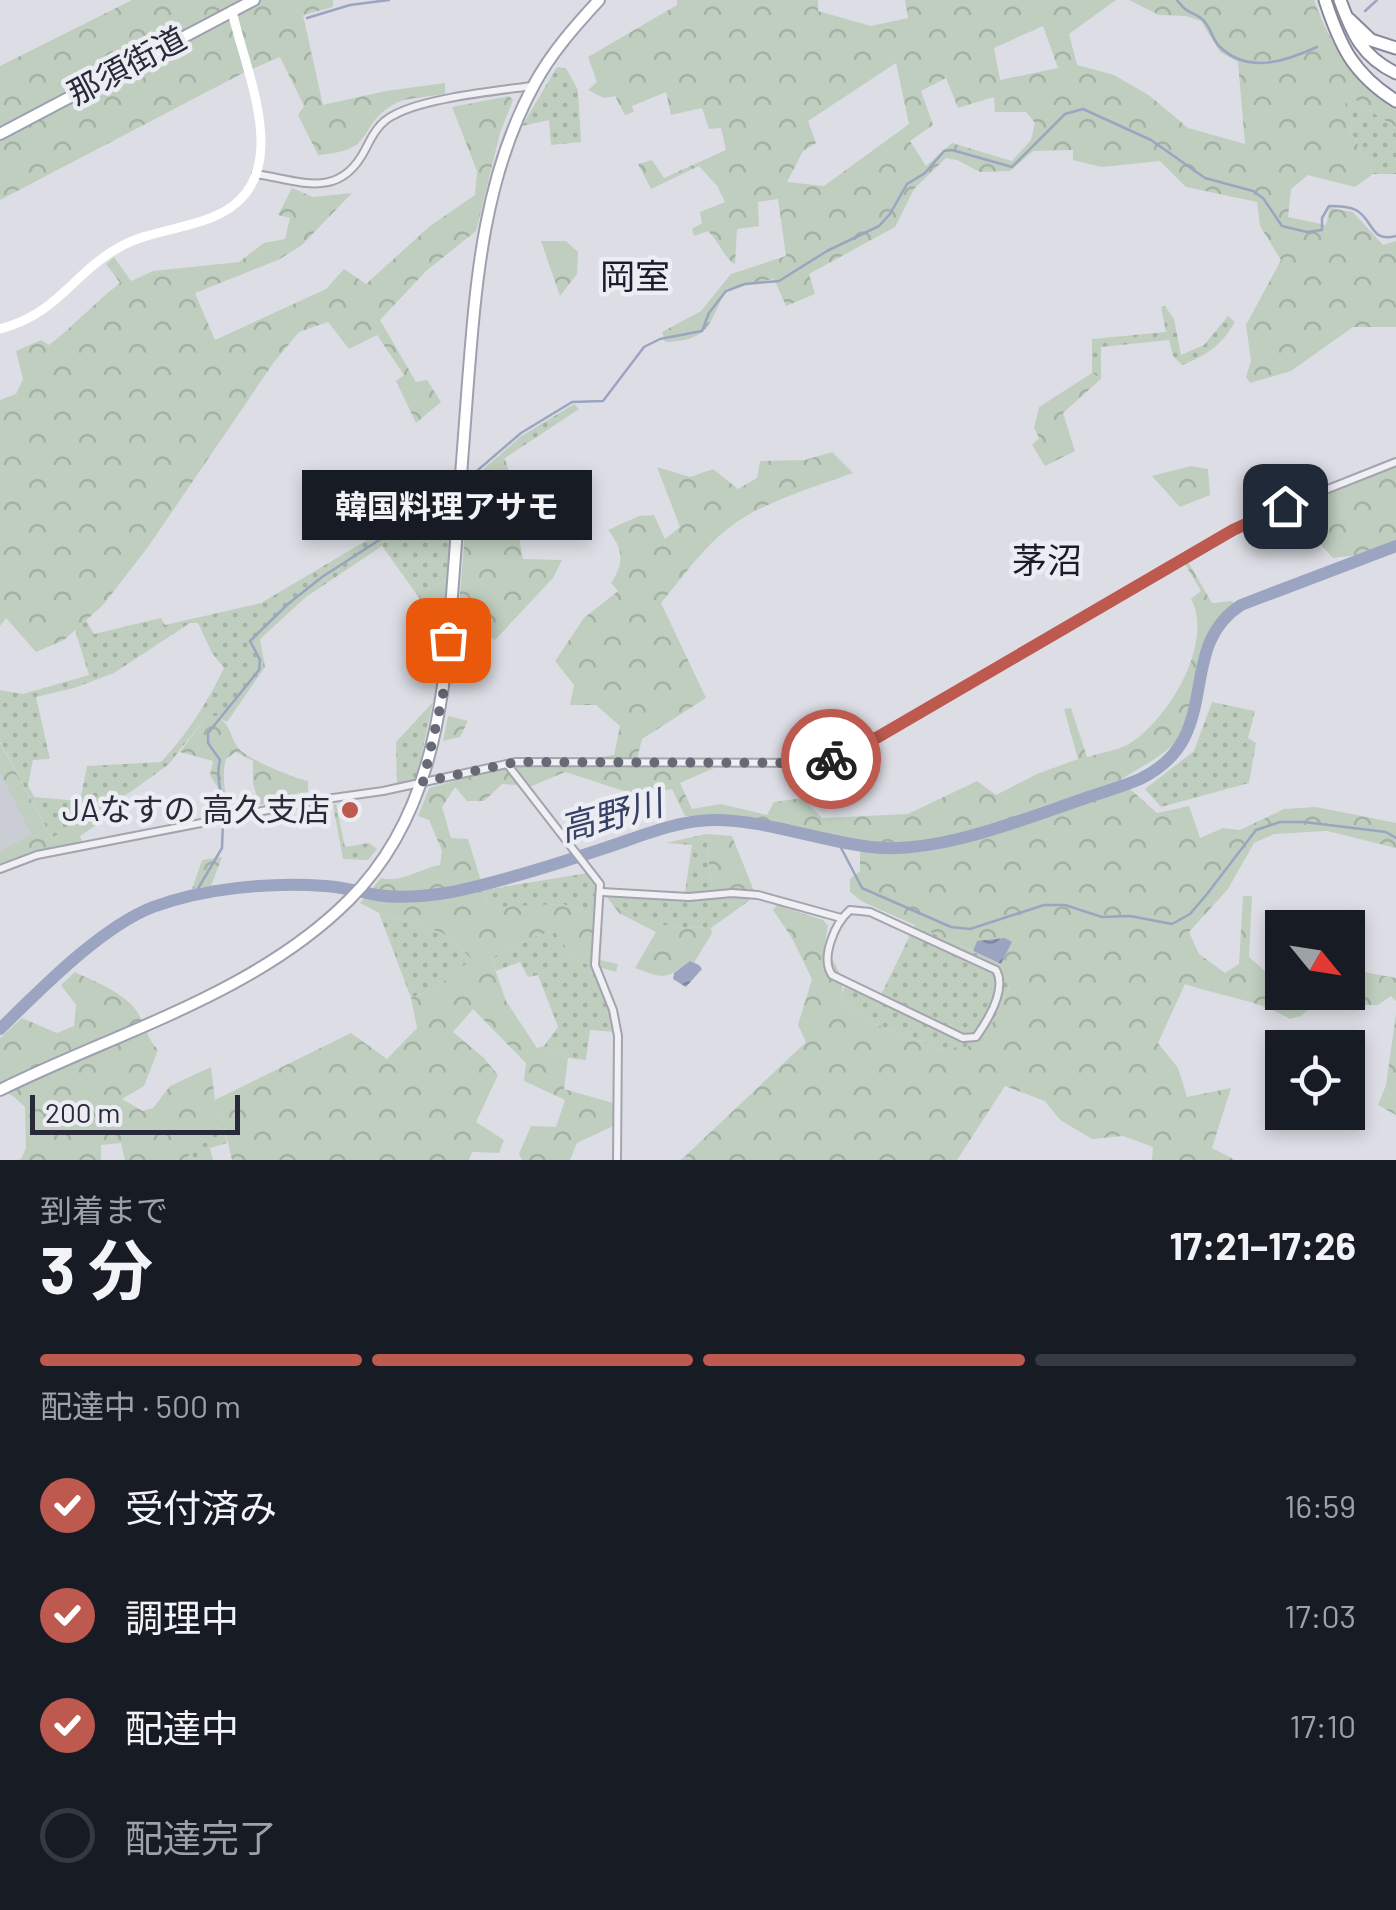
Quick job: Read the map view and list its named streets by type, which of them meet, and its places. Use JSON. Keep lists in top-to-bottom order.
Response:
{
  "streets": {
    "main road": ["那須街道"]
  },
  "districts": ["岡室", "茅沼"],
  "water": ["高野川"],
  "places": ["韓国料理アサモ", "JAなすの 高久支店"],
  "scale_bar": "200 m",
  "north": "bottom right",
  "page": {
    "bubble": "韓国料理アサモ",
    "scale": "200 m",
    "heading": ["3 分", "到着まで", "17:21–17:26"],
    "bar": "配達中 · 500 m",
    "list": [
      ["受付済み", "16:59"],
      ["調理中", "17:03"],
      ["配達中", "17:10"],
      "配達完了"
    ]
  }
}
